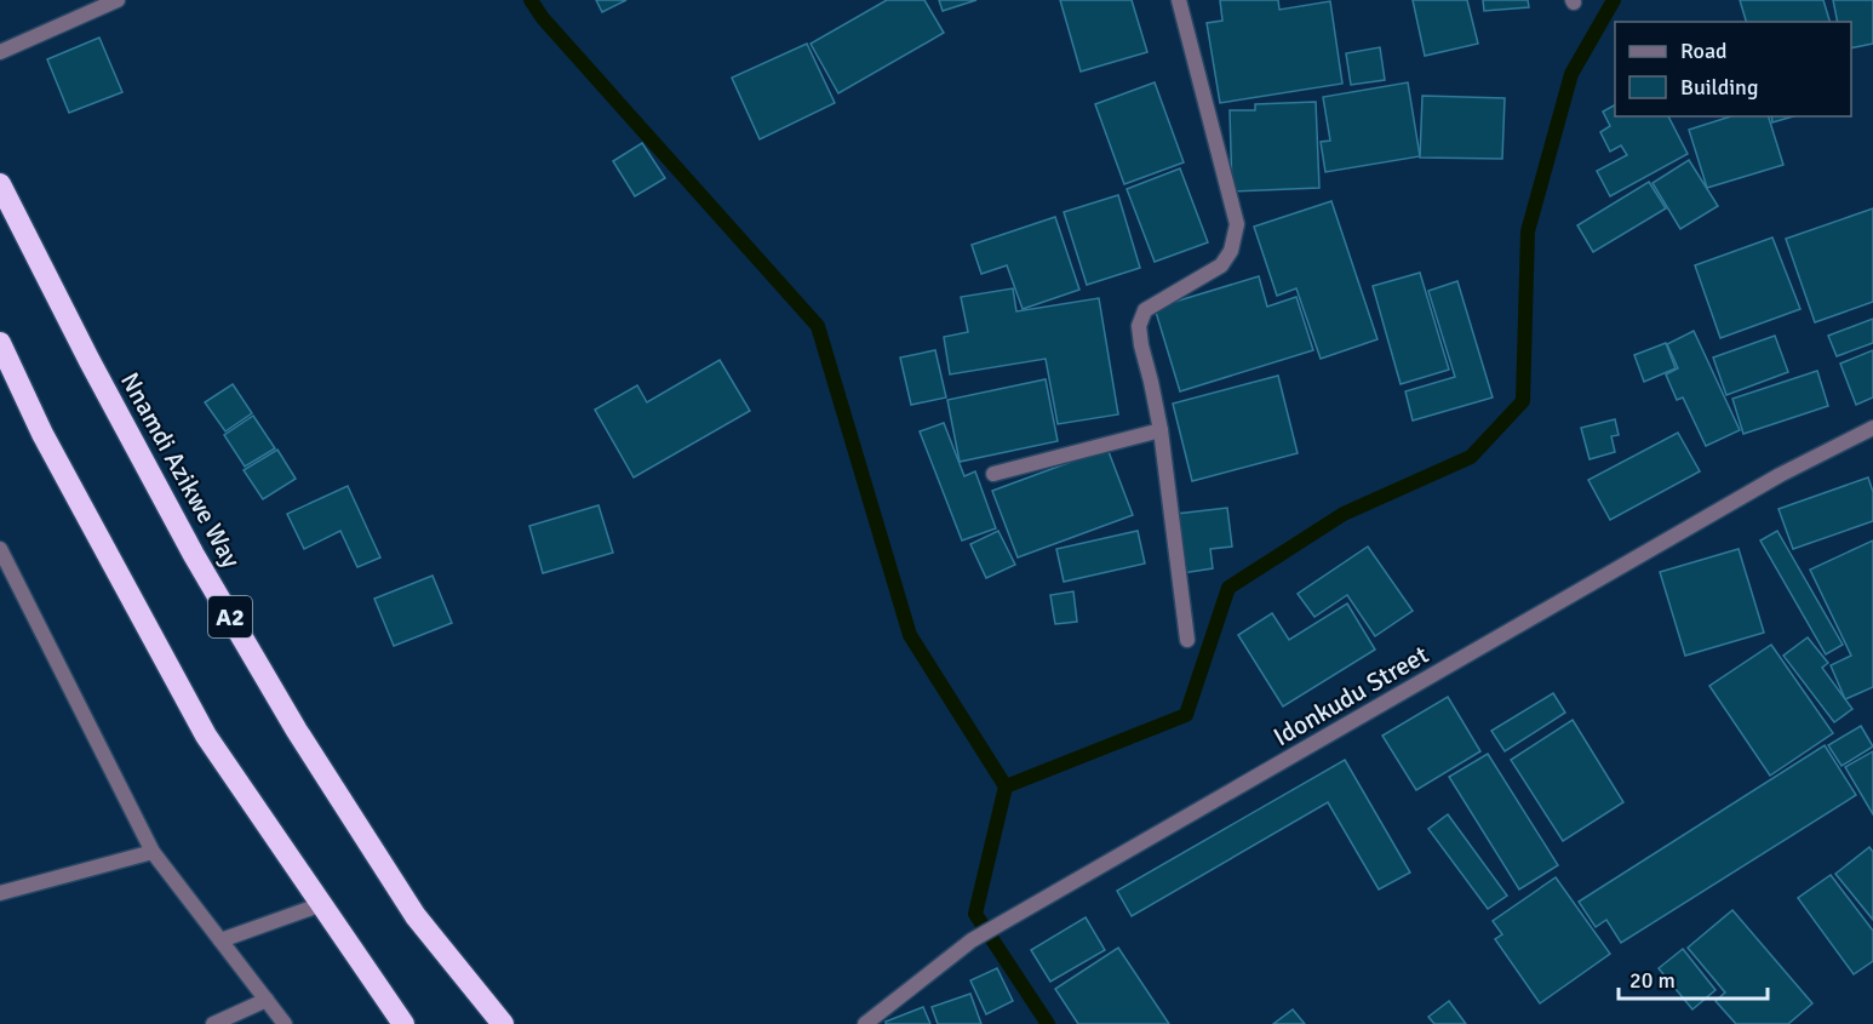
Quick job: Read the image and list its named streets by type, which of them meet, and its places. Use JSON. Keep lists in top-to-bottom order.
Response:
{
  "streets": {
    "highway": ["Nnamdi Azikwe Way", "A2"],
    "street": ["Idonkudu Street"]
  },
  "legend": ["Road", "Building"],
  "scale_bar": "20 m"
}
